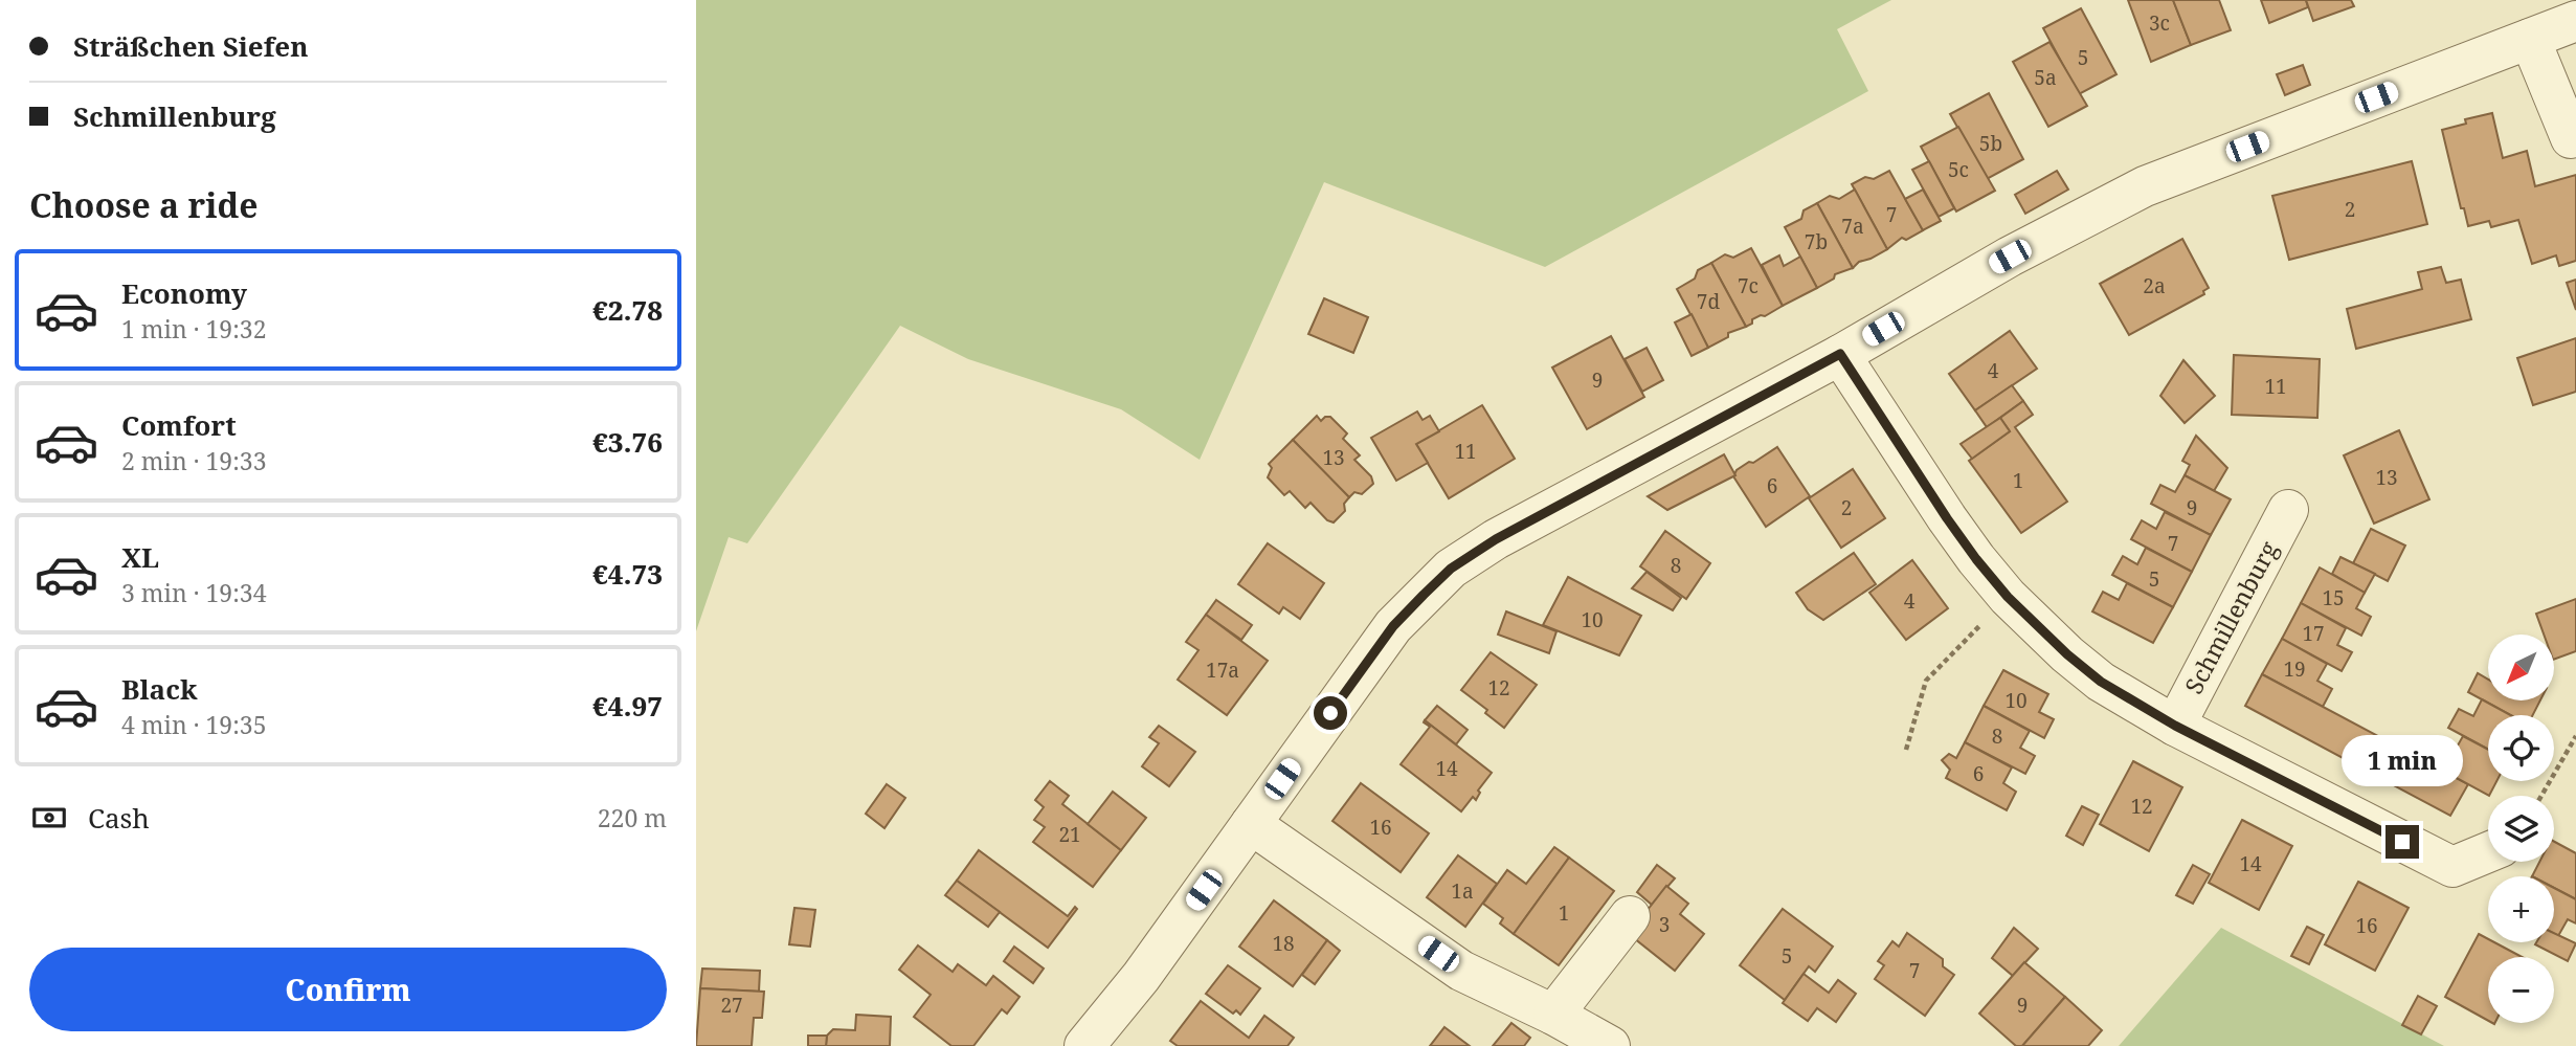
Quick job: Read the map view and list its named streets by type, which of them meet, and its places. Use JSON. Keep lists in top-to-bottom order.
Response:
{
  "streets": {
    "street": ["Schmillenburg"]
  },
  "house_numbers": [
    "3c",
    "5",
    "5a",
    "5b",
    "5c",
    "2",
    "7",
    "7a",
    "7b",
    "7c",
    "2a",
    "7d",
    "4",
    "9",
    "11",
    "11",
    "13",
    "13",
    "1",
    "6",
    "2",
    "9",
    "7",
    "8",
    "5",
    "15",
    "4",
    "10",
    "17",
    "19",
    "17a",
    "12",
    "10",
    "8",
    "14",
    "6",
    "12",
    "16",
    "21",
    "14",
    "1a",
    "1",
    "3",
    "16",
    "18",
    "5",
    "7",
    "27",
    "9"
  ],
  "north": "bottom left",
  "page": {
    "banner": ["Sträßchen Siefen", "Schmillenburg"],
    "heading": "Choose a ride",
    "list": [
      {
        "name": "Economy",
        "note": "1 min · 19:32",
        "value": "€2.78"
      },
      {
        "name": "Comfort",
        "note": "2 min · 19:33",
        "value": "€3.76"
      },
      {
        "name": "XL",
        "note": "3 min · 19:34",
        "value": "€4.73"
      },
      {
        "name": "Black",
        "note": "4 min · 19:35",
        "value": "€4.97"
      }
    ],
    "map_buttons": ["+", "−"],
    "bubble": "1 min",
    "pay": ["Cash", "220 m"],
    "buttons": "Confirm"
  }
}
